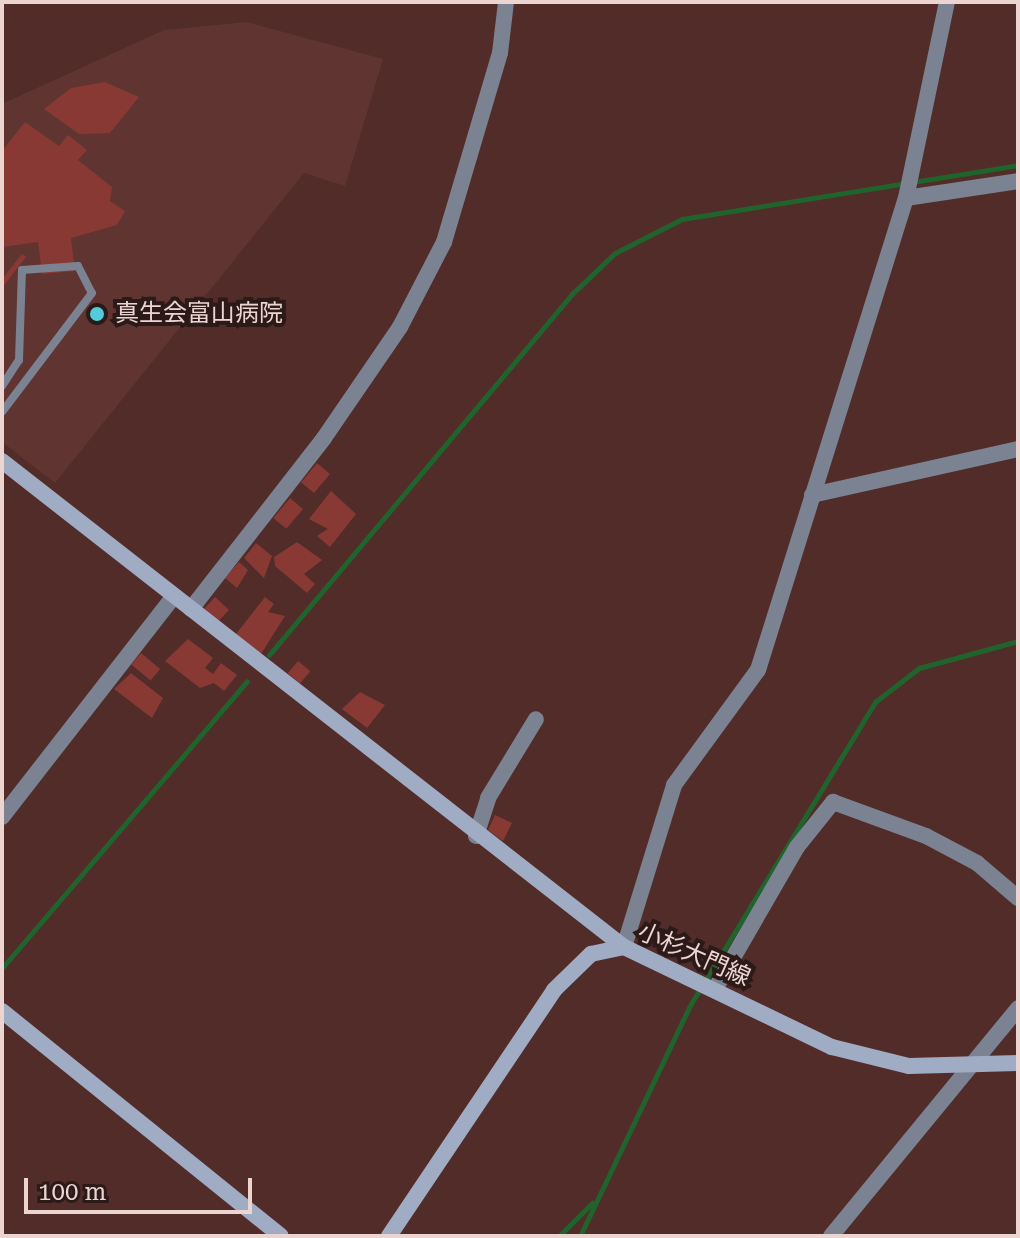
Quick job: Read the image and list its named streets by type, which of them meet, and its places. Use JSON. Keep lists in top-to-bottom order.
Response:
{
  "streets": {
    "street": ["小杉大門線"]
  },
  "places": ["真生会富山病院"],
  "scale_bar": "100 m"
}
